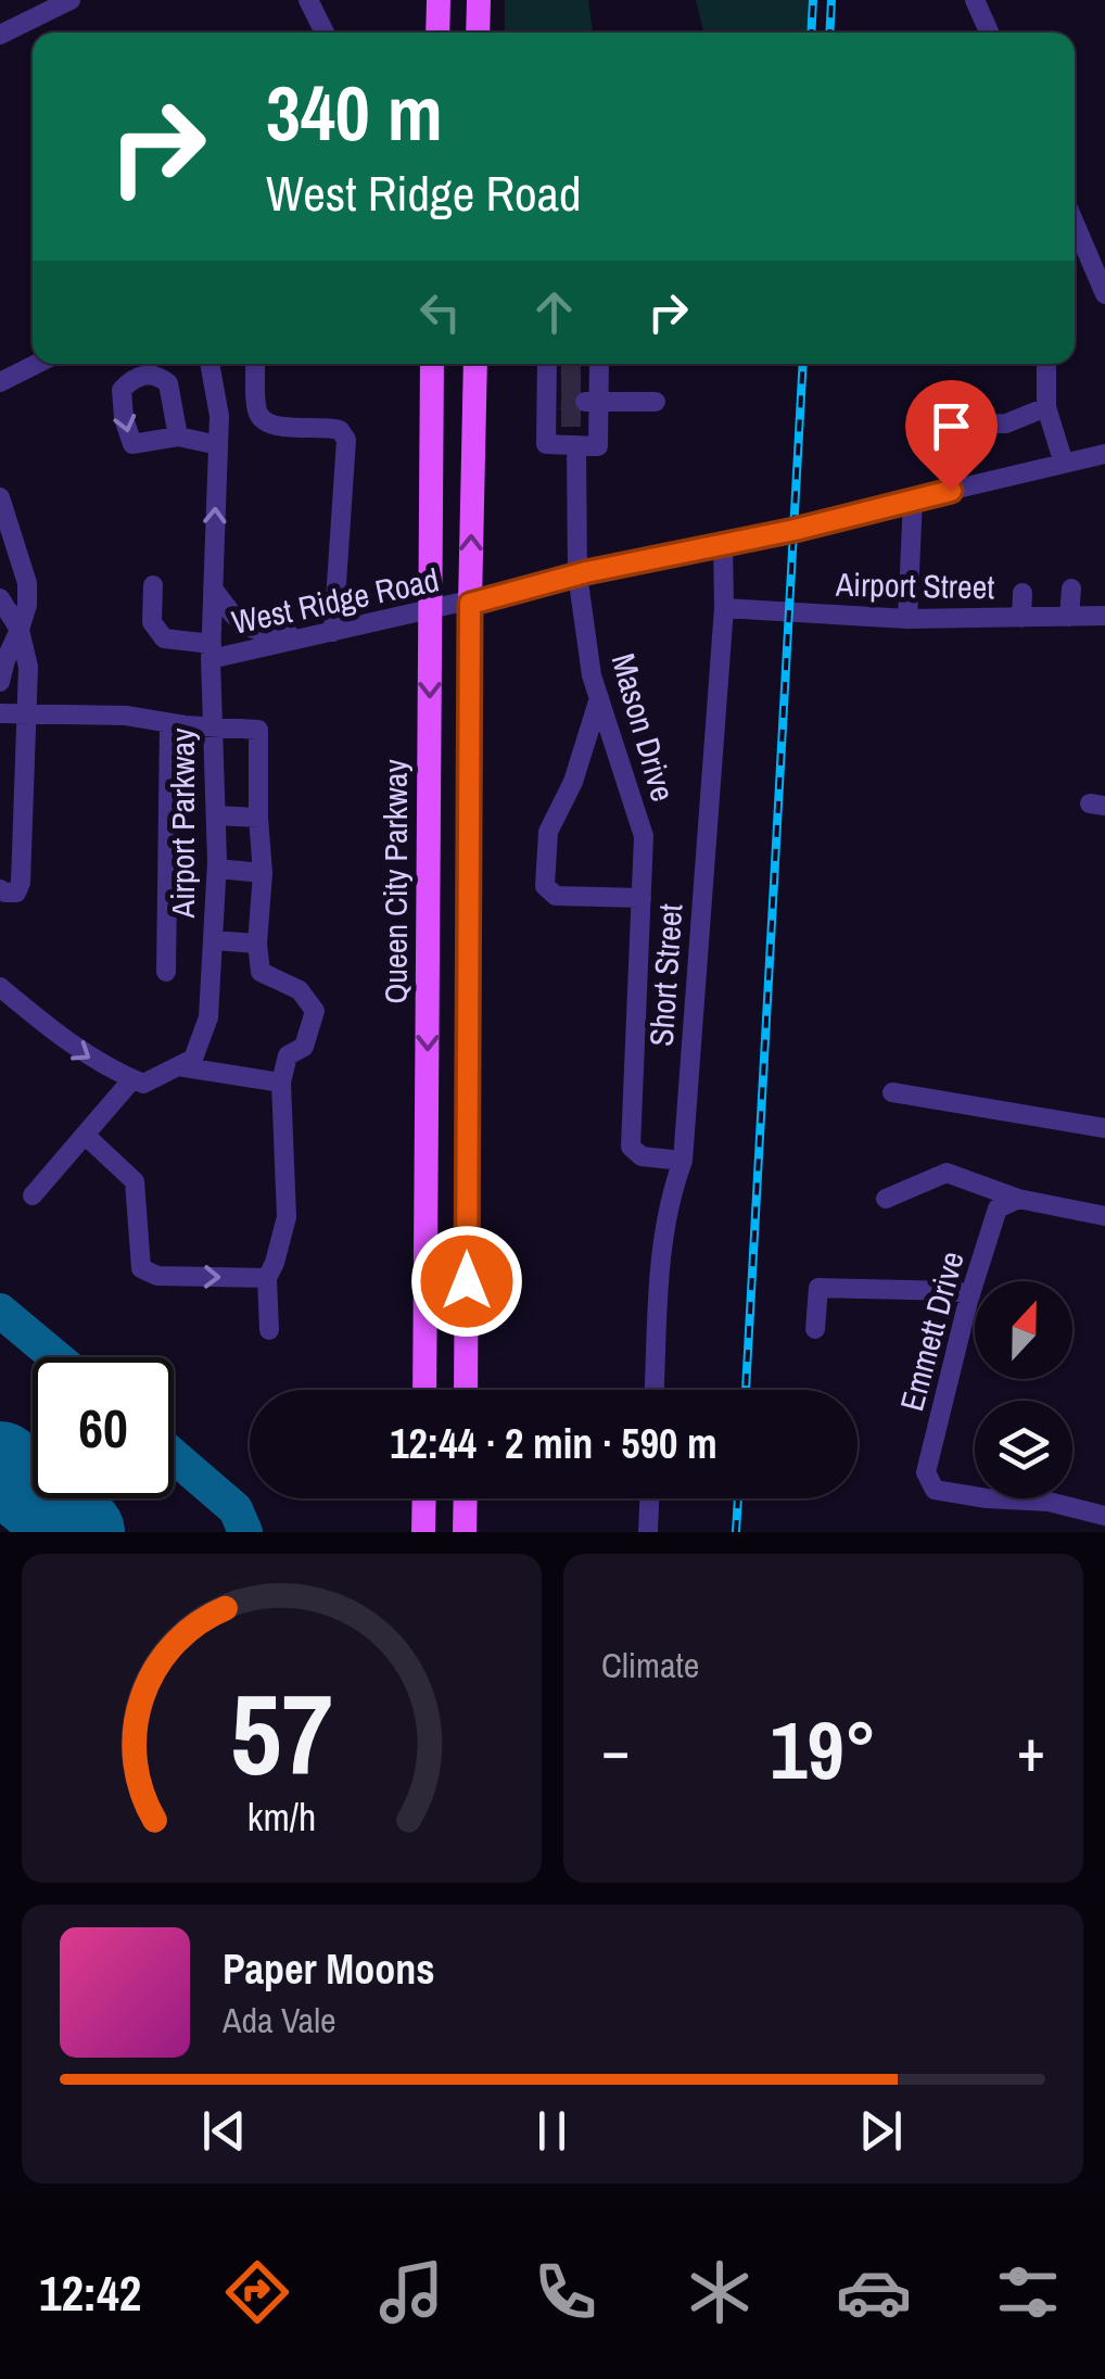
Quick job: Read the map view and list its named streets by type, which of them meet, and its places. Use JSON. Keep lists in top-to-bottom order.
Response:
{
  "streets": {
    "main road": ["Queen City Parkway"],
    "street": [
      "Airport Street",
      "West Ridge Road",
      "Mason Drive",
      "Airport Parkway",
      "Short Street",
      "Emmett Drive"
    ]
  },
  "crossings": [
    ["Airport Street", "Short Street"],
    ["West Ridge Road", "Mason Drive"],
    ["West Ridge Road", "Airport Parkway"],
    ["West Ridge Road", "Queen City Parkway"],
    ["West Ridge Road", "Short Street"],
    ["Mason Drive", "Short Street"]
  ],
  "north": "top",
  "page": {
    "turn": ["340 m", "West Ridge Road"],
    "limit": "60",
    "trip": "12:44 · 2 min · 590 m",
    "tile": "Climate",
    "heat": ["−", "19°", "+"],
    "song": ["Paper Moons", "Ada Vale"],
    "tabs": "12:42",
    "gauge": ["57", "km/h"]
  }
}
